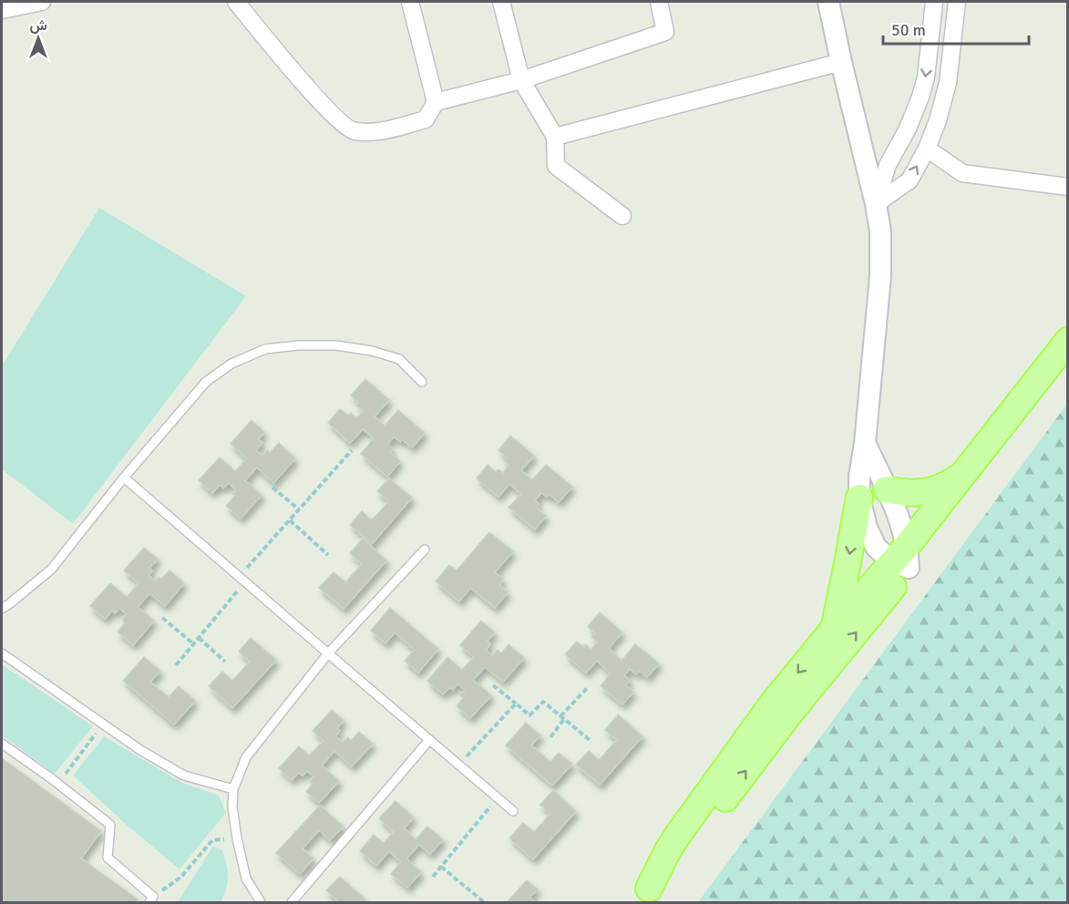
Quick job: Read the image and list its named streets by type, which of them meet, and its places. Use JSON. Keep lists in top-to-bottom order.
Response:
{
  "scale_bar": "50 m",
  "north": "top"
}
